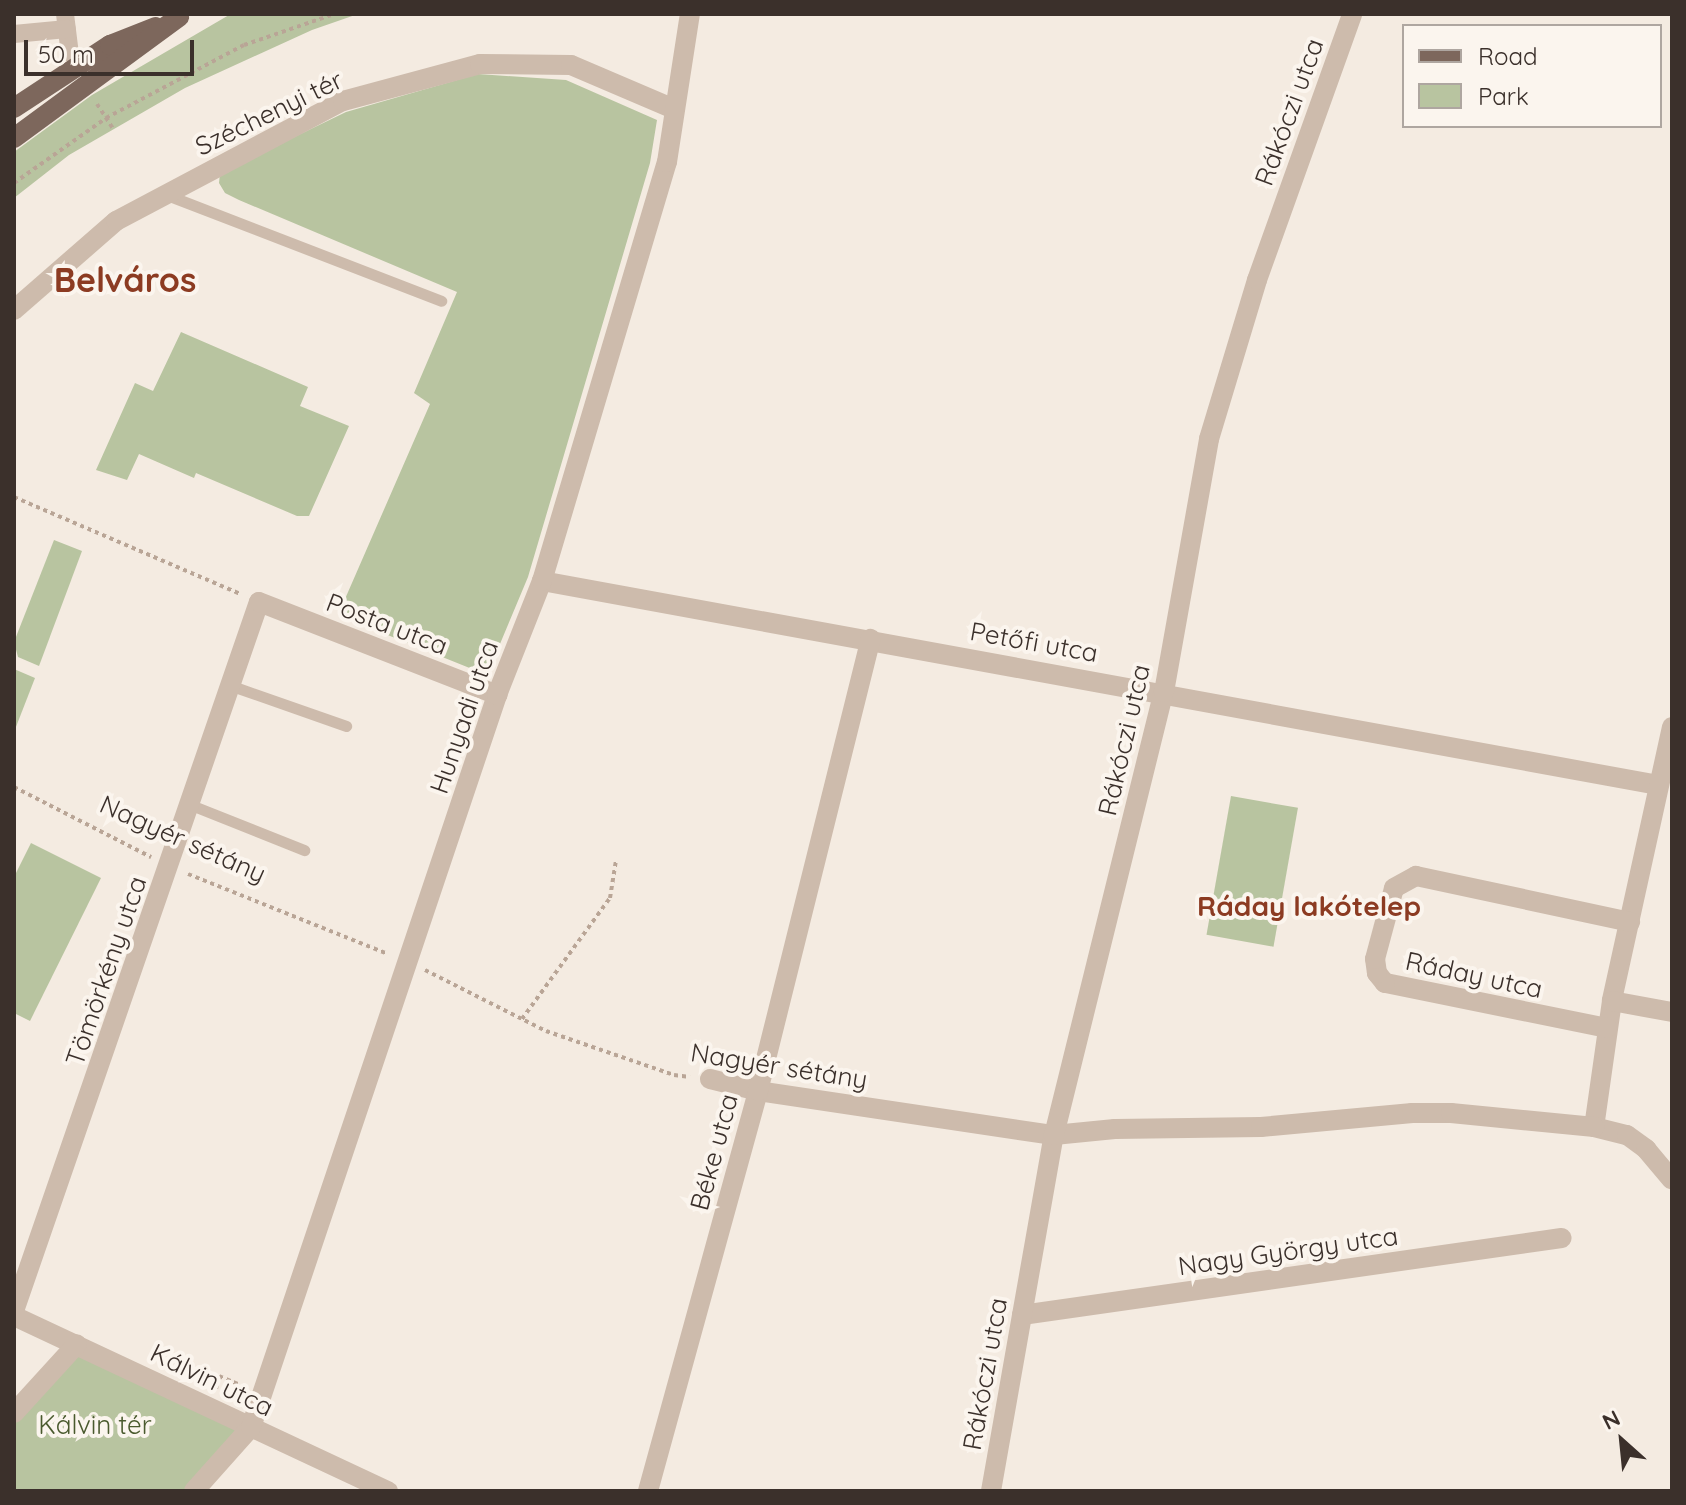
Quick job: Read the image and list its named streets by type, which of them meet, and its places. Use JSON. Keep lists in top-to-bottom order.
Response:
{
  "streets": {
    "street": [
      "Rákóczi utca",
      "Széchenyi tér",
      "Posta utca",
      "Petőfi utca",
      "Hunyadi utca",
      "Nagyér sétány",
      "Tömörkény utca",
      "Ráday utca",
      "Béke utca",
      "Nagy György utca",
      "Kálvin utca"
    ]
  },
  "crossings": [
    ["Rákóczi utca", "Petőfi utca"],
    ["Rákóczi utca", "Nagyér sétány"],
    ["Rákóczi utca", "Nagy György utca"],
    ["Széchenyi tér", "Hunyadi utca"],
    ["Posta utca", "Hunyadi utca"],
    ["Posta utca", "Tömörkény utca"],
    ["Petőfi utca", "Hunyadi utca"],
    ["Petőfi utca", "Béke utca"],
    ["Hunyadi utca", "Nagyér sétány"],
    ["Hunyadi utca", "Kálvin utca"],
    ["Nagyér sétány", "Tömörkény utca"],
    ["Nagyér sétány", "Béke utca"],
    ["Tömörkény utca", "Kálvin utca"]
  ],
  "districts": ["Belváros", "Ráday lakótelep"],
  "parks": ["Kálvin tér"],
  "legend": ["Road", "Park"],
  "scale_bar": "50 m",
  "north": "top left"
}
